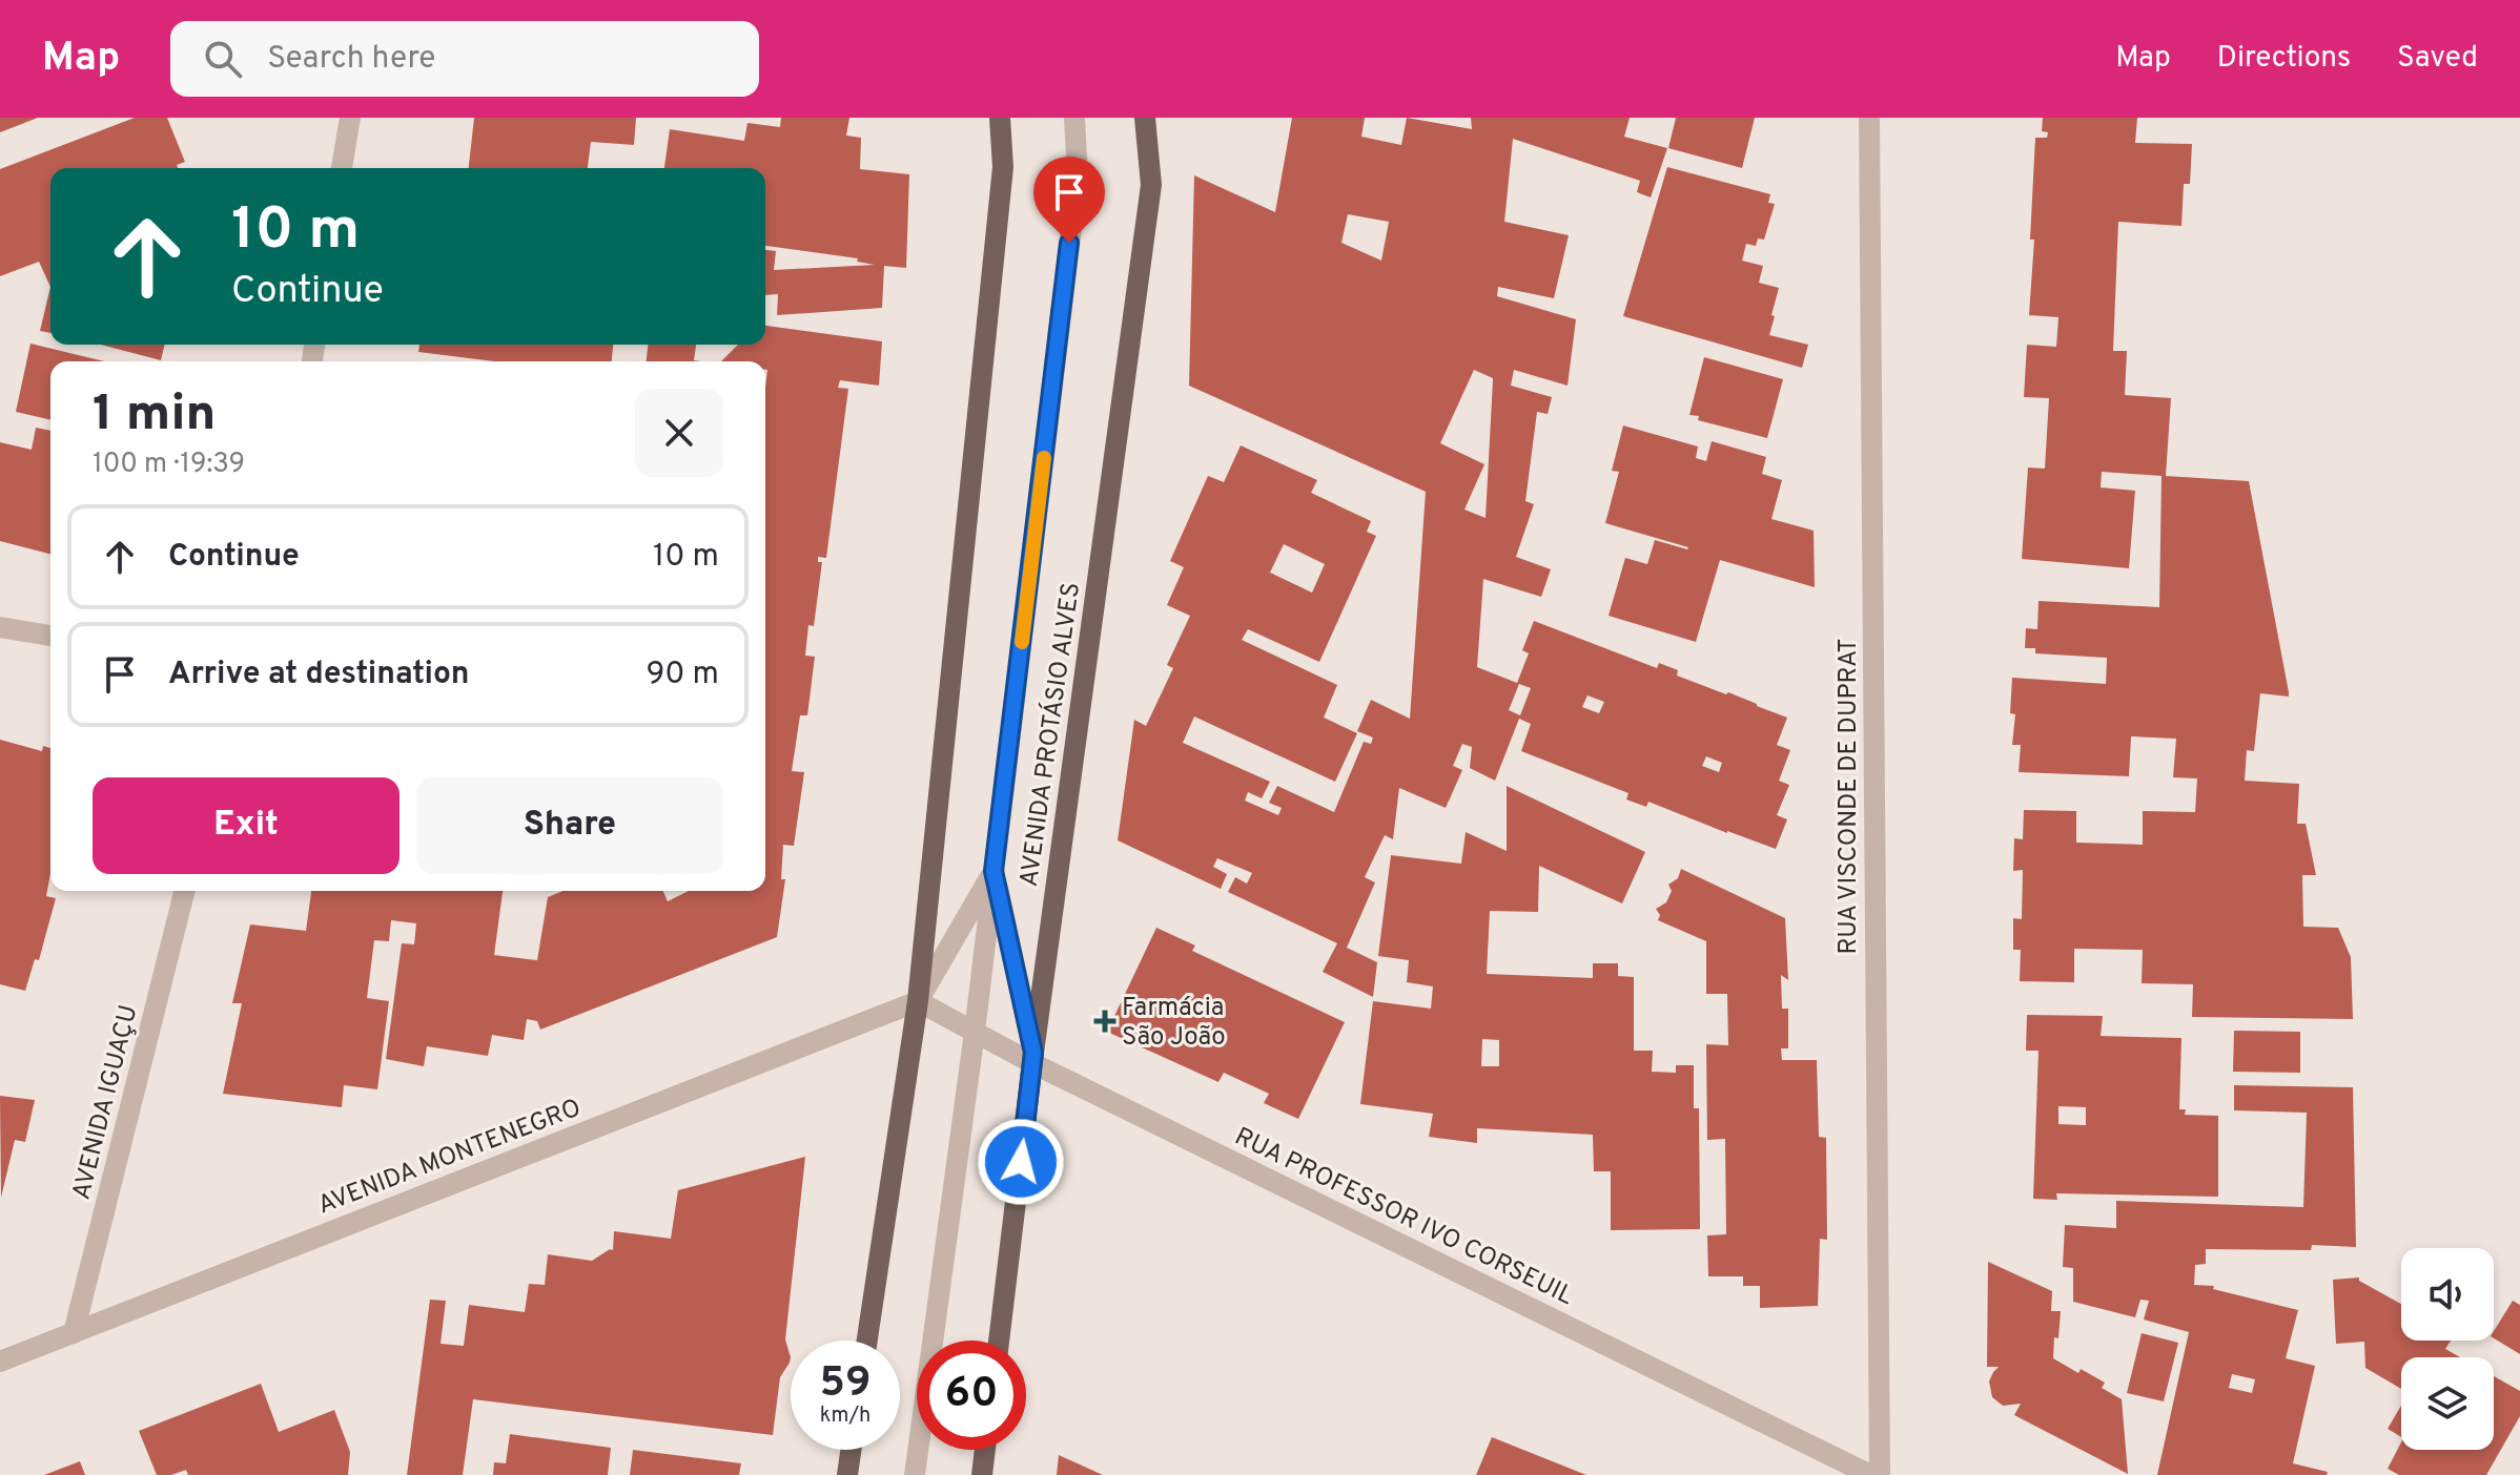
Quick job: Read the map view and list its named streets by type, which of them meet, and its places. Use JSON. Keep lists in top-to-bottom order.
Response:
{
  "streets": {
    "main road": ["AVENIDA PROTÁSIO ALVES"],
    "street": [
      "RUA VISCONDE DE DUPRAT",
      "AVENIDA IGUAÇU",
      "AVENIDA MONTENEGRO",
      "RUA PROFESSOR IVO CORSEUIL"
    ]
  },
  "crossings": [
    ["AVENIDA PROTÁSIO ALVES", "RUA PROFESSOR IVO CORSEUIL"],
    ["AVENIDA IGUAÇU", "AVENIDA MONTENEGRO"],
    ["AVENIDA MONTENEGRO", "RUA PROFESSOR IVO CORSEUIL"]
  ],
  "places": {
    "health": ["Farmácia São João"]
  },
  "page": {
    "header": "Map",
    "search": "Search here",
    "nav": ["Map", "Directions", "Saved"],
    "turn": ["10 m", "Continue"],
    "heading": ["1 min", "100 m · 19:39"],
    "list": [
      {
        "name": "Continue",
        "value": "10 m"
      },
      {
        "name": "Arrive at destination",
        "value": "90 m"
      }
    ],
    "buttons": ["Exit", "Share"],
    "speed": "59 km/h",
    "limit": "60"
  }
}
